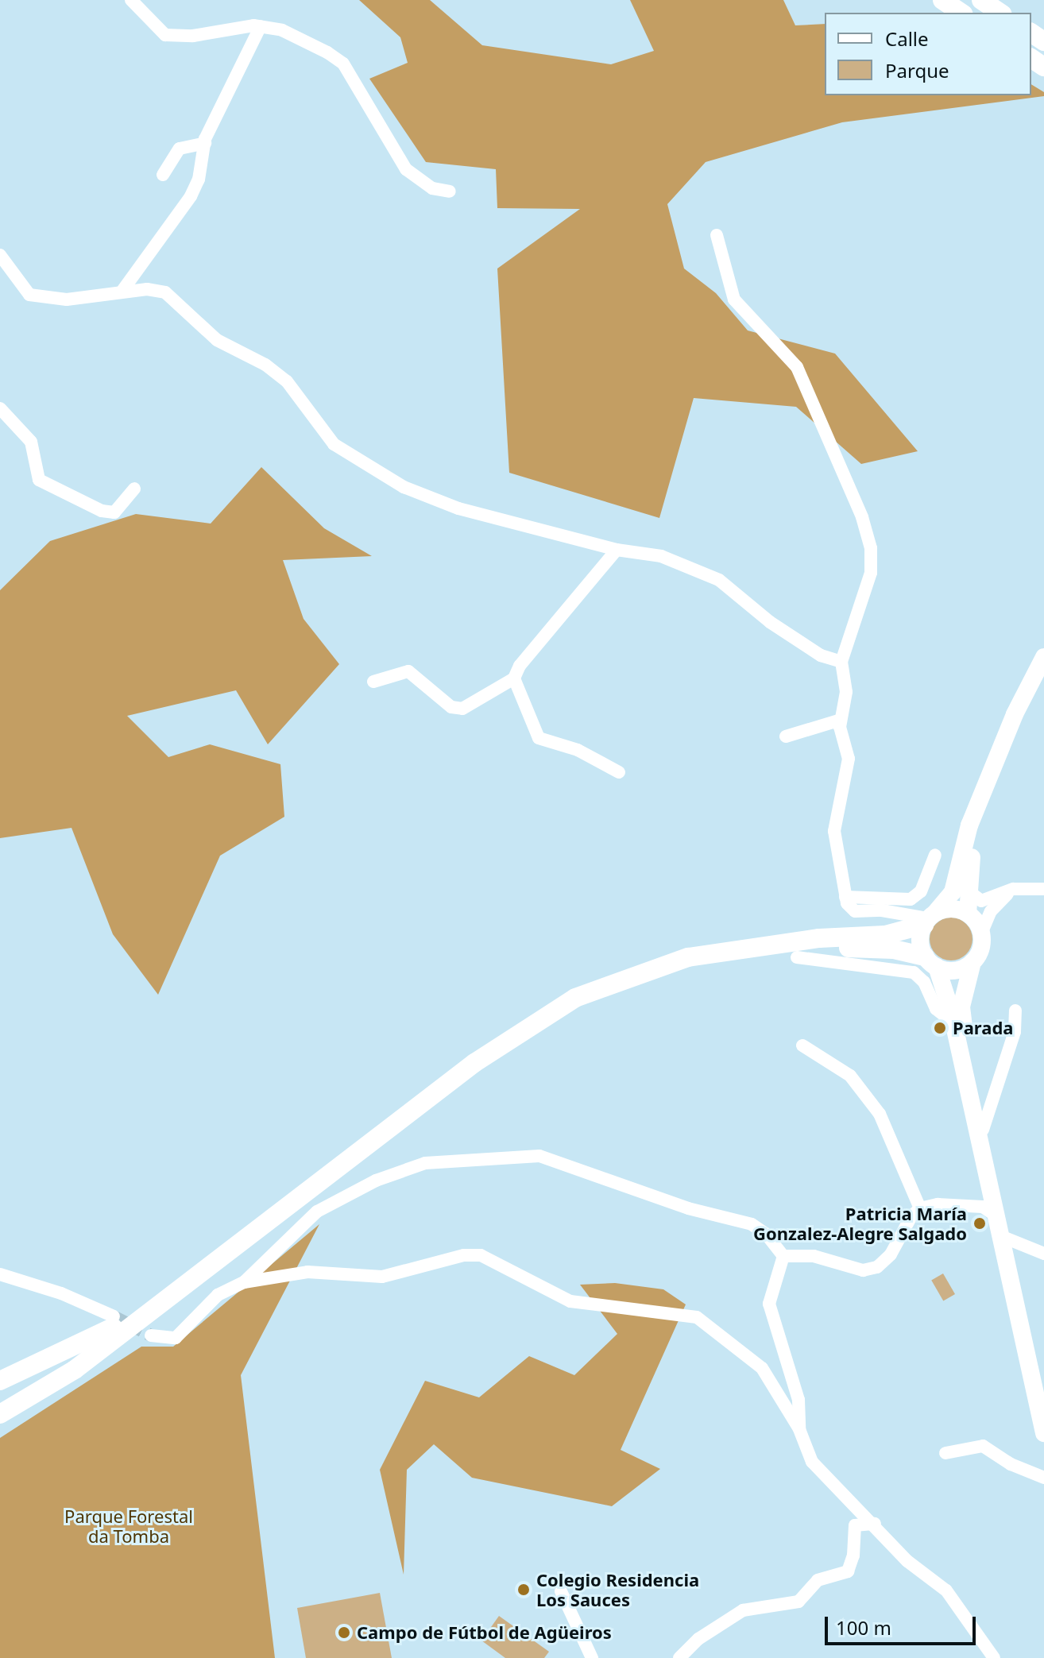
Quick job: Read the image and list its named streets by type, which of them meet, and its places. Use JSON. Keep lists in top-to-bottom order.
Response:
{
  "parks": ["Parque Forestal da Tomba"],
  "places": [
    "Parada",
    "Patricia María Gonzalez-Alegre Salgado",
    "Colegio Residencia Los Sauces",
    "Campo de Fútbol de Agüeiros"
  ],
  "legend": ["Calle", "Parque"],
  "scale_bar": "100 m"
}
